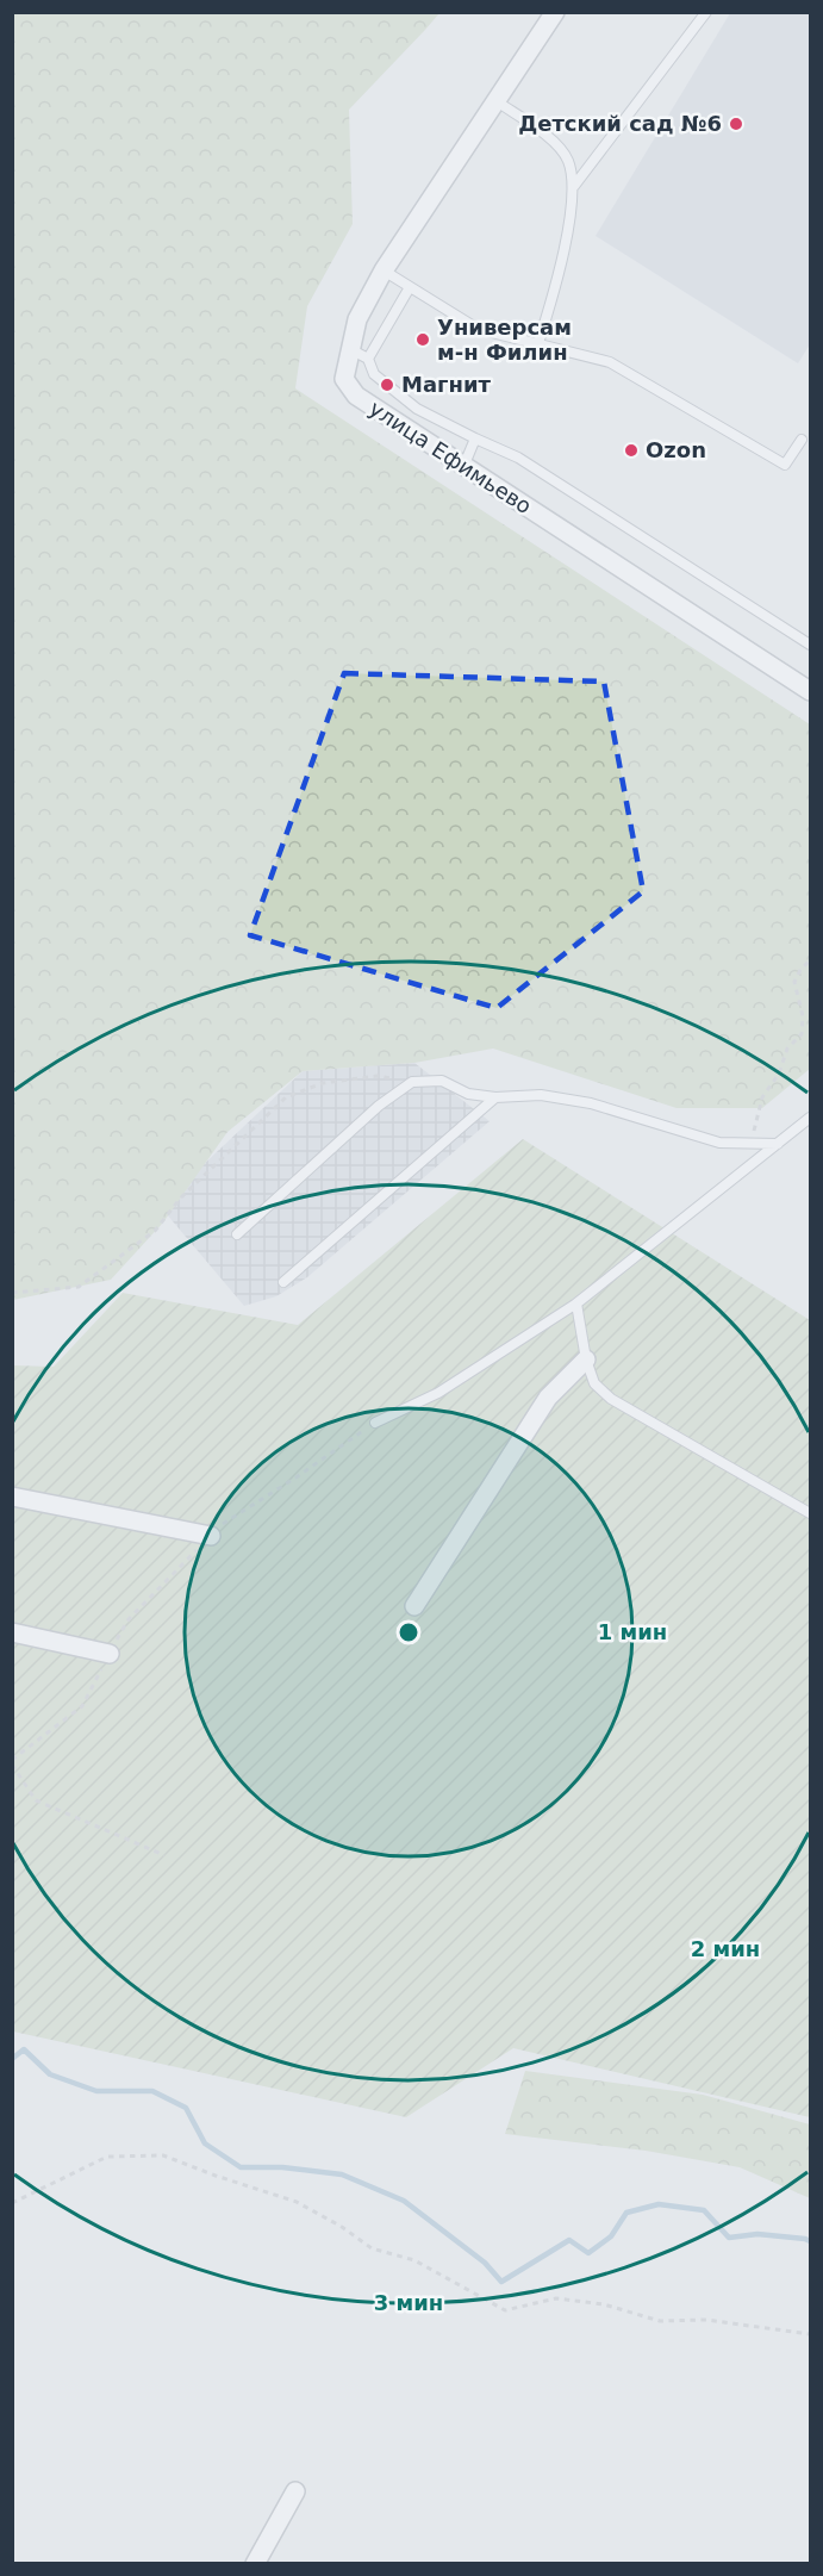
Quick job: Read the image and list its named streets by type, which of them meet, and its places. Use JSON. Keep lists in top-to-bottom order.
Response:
{
  "streets": {
    "street": ["улица Ефимьево"]
  },
  "places": [
    "Детский сад №6",
    "Универсам м-н Филин",
    "Магнит",
    "Ozon"
  ],
  "rings": ["1 мин", "2 мин", "3 мин"]
}
